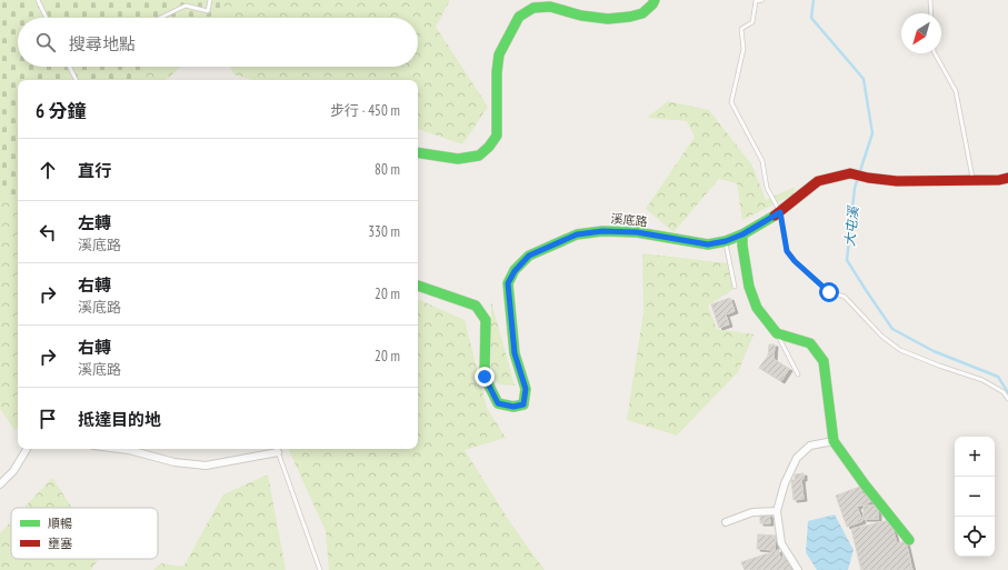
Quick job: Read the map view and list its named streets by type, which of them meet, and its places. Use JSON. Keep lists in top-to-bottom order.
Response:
{
  "streets": {
    "street": ["溪底路"]
  },
  "water": ["大屯溪"],
  "legend": ["順暢", "壅塞"],
  "north": "bottom left",
  "page": {
    "search": "搜尋地點",
    "heading": ["6 分鐘", "步行 · 450 m"],
    "list": [
      ["直行", "80 m"],
      ["左轉", "溪底路", "330 m"],
      ["右轉", "溪底路", "20 m"],
      ["右轉", "溪底路", "20 m"],
      "抵達目的地"
    ],
    "map_buttons": ["+", "−"]
  }
}
